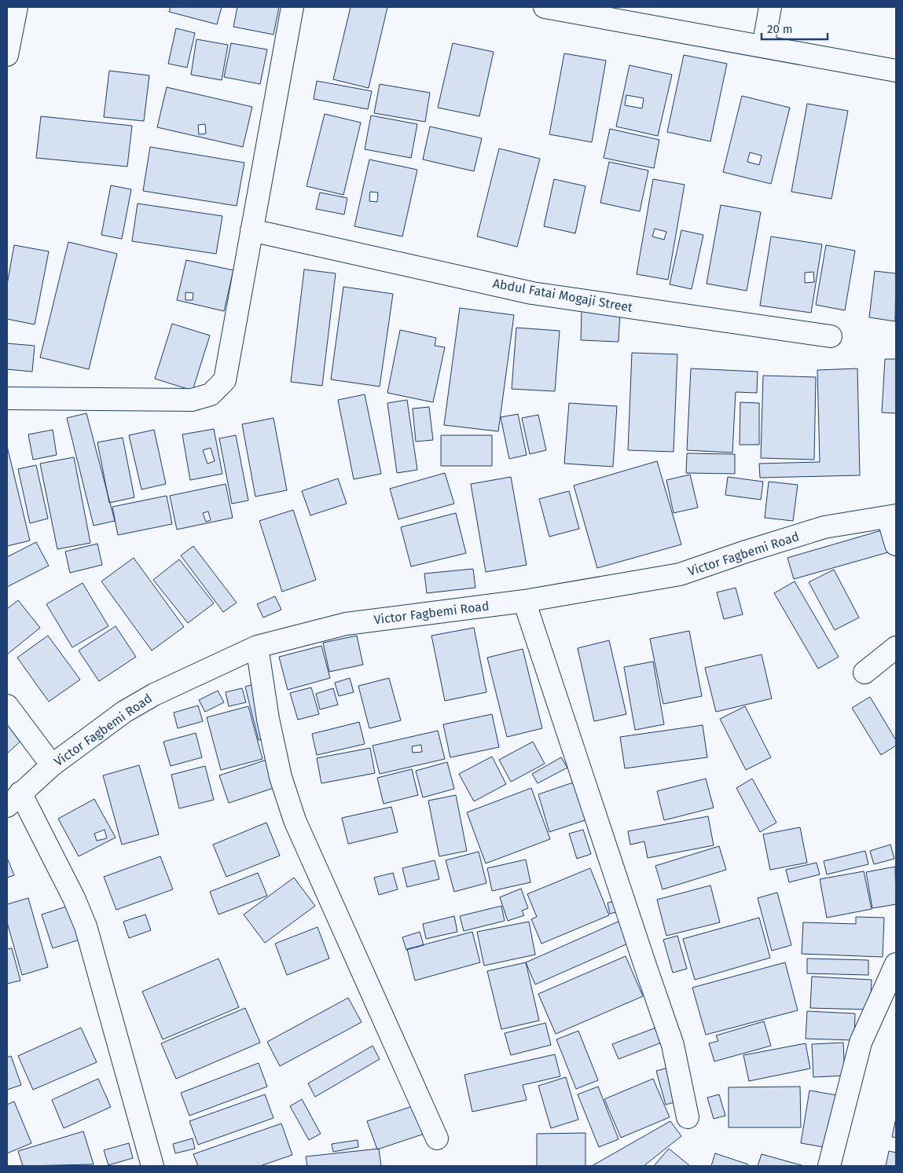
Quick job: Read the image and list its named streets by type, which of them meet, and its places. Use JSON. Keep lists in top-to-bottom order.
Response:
{
  "streets": {
    "street": ["Abdul Fatai Mogaji Street", "Victor Fagbemi Road"]
  },
  "scale_bar": "20 m"
}
